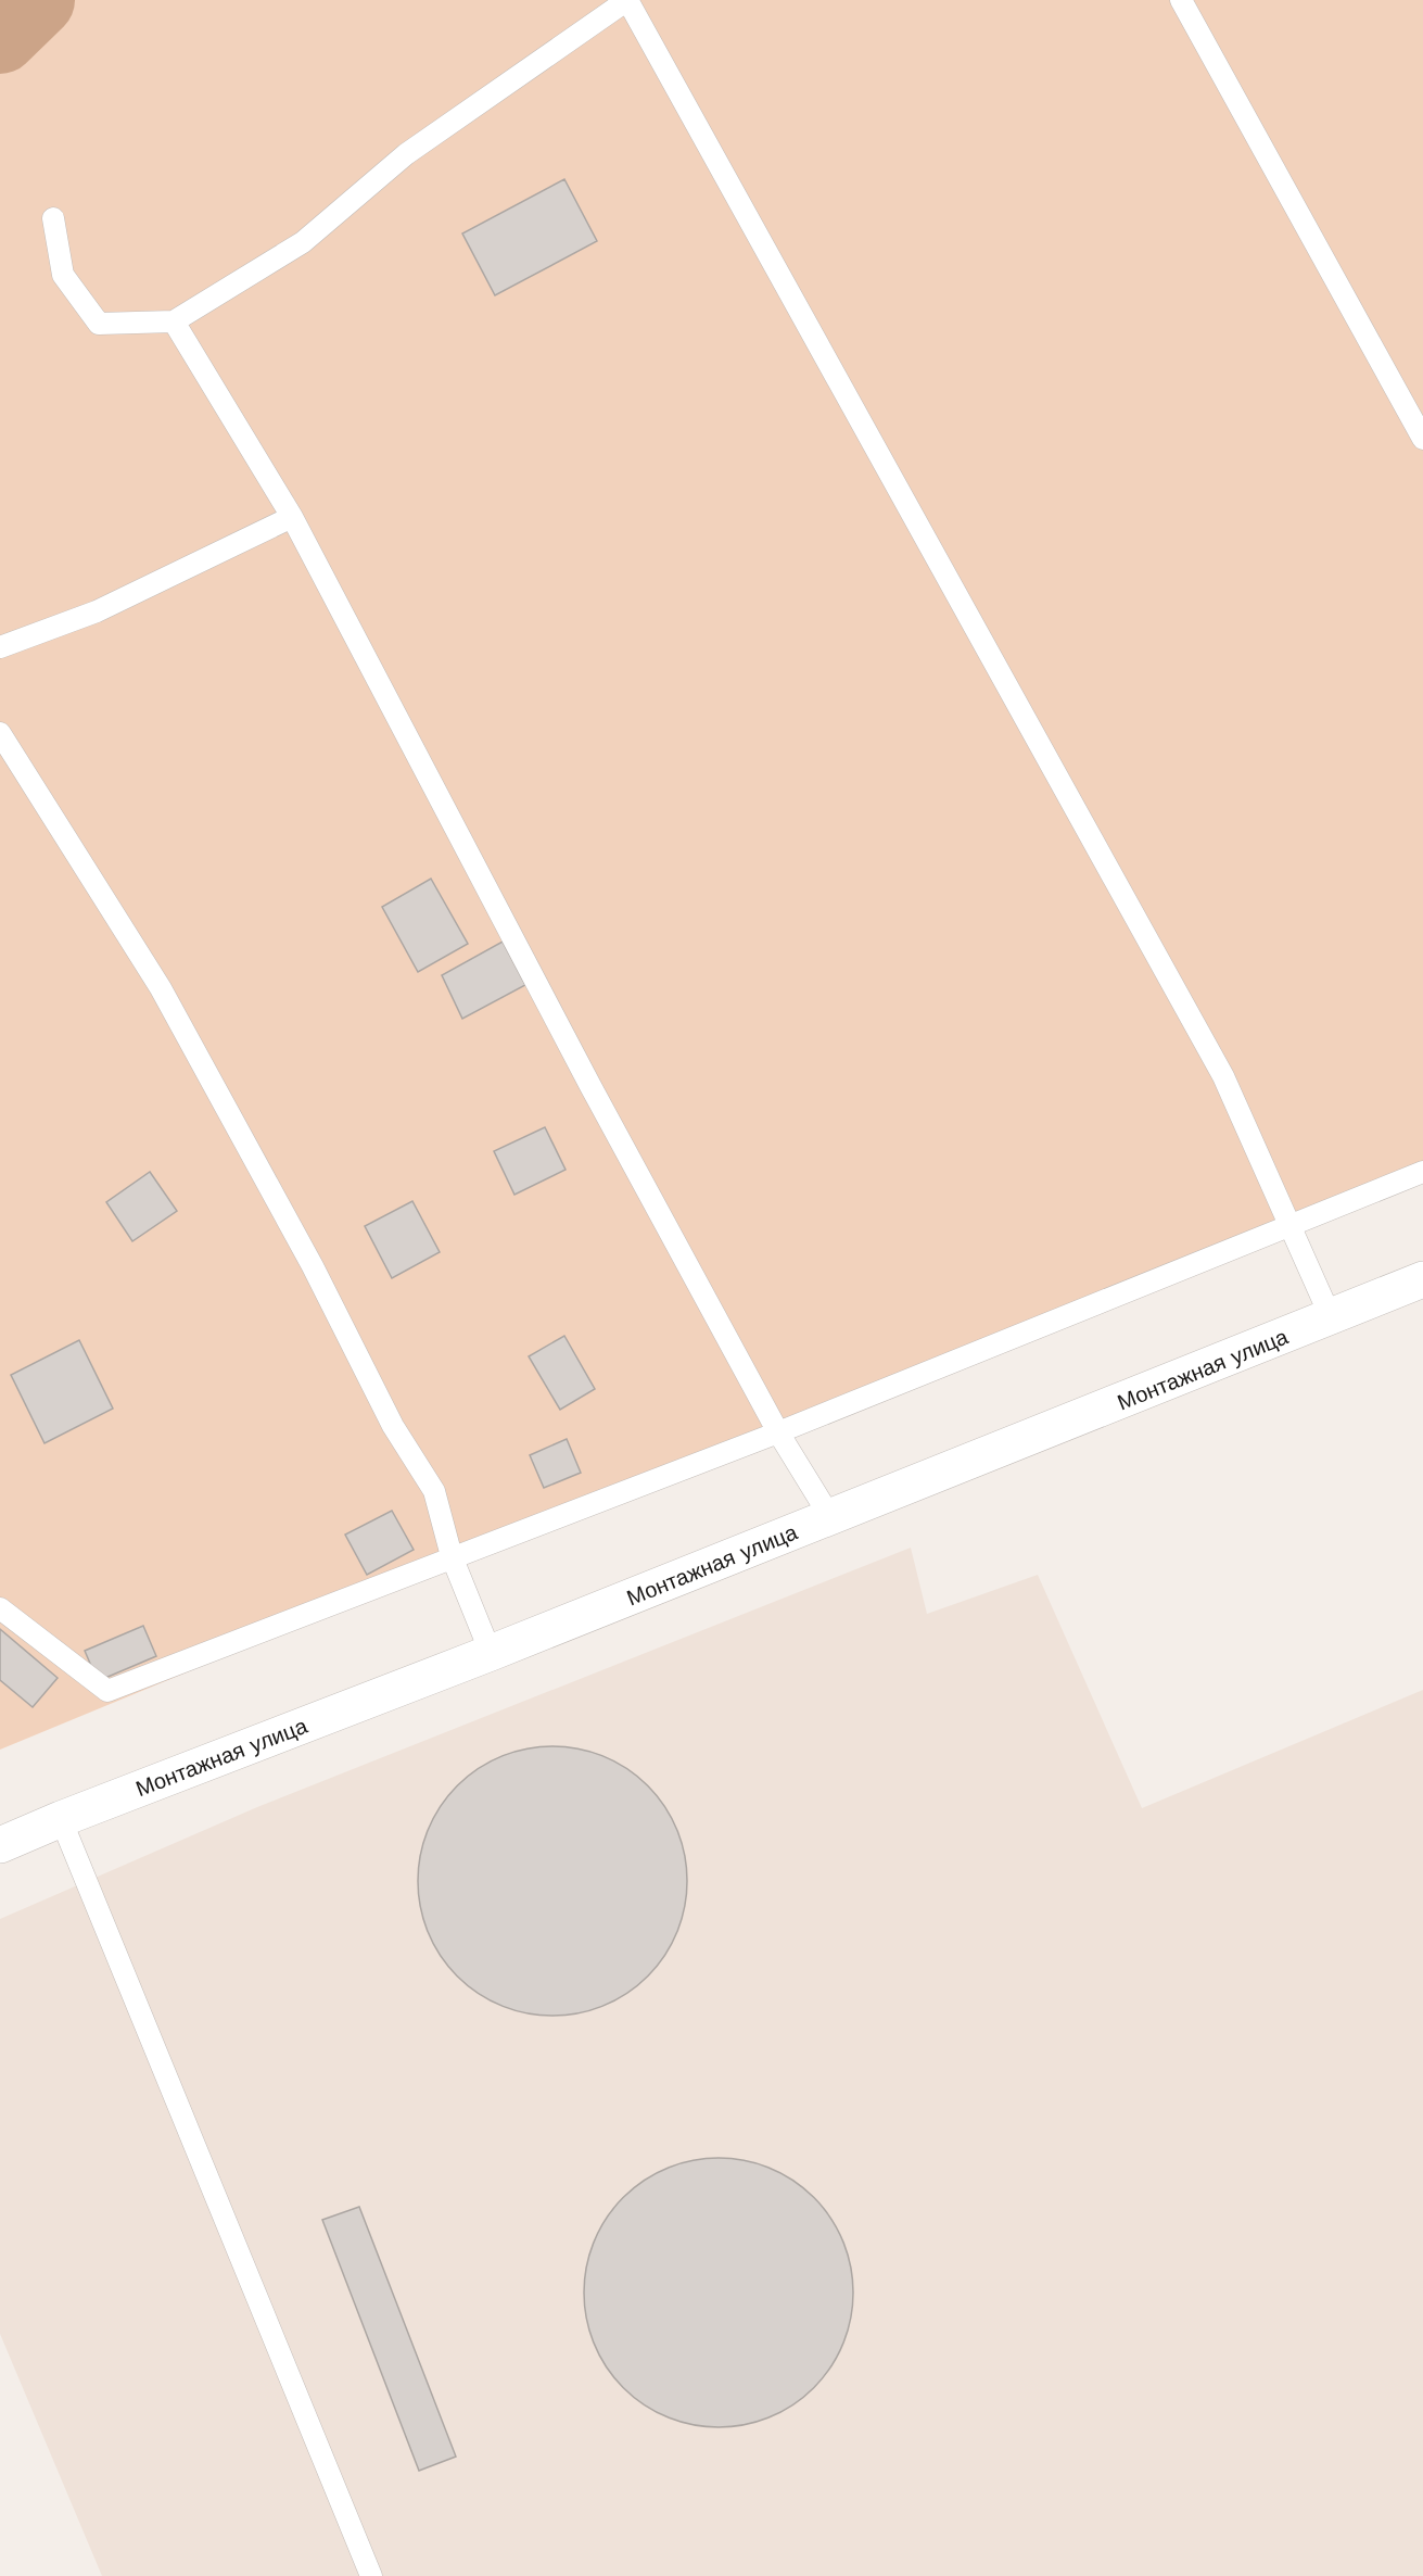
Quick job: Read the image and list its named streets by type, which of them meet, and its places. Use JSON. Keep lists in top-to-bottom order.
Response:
{
  "streets": {
    "street": ["Монтажная улица"]
  }
}
